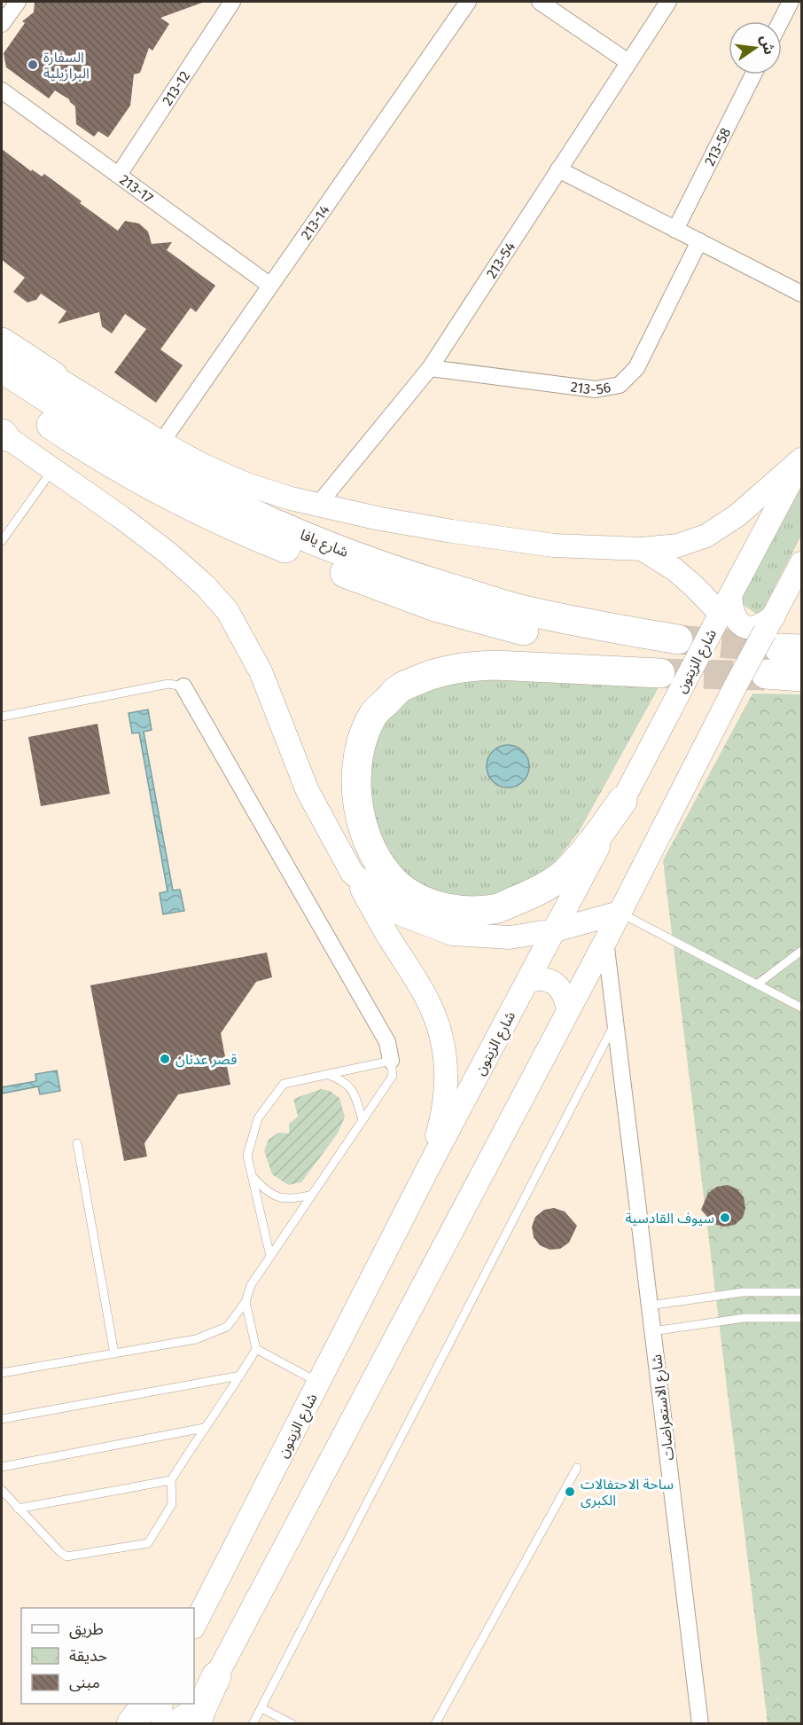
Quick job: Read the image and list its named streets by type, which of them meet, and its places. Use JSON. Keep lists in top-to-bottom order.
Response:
{
  "streets": {
    "highway": ["شارع يافا"],
    "main road": ["شارع الزيتون"],
    "street": [
      "213-12",
      "213-58",
      "213-17",
      "213-14",
      "213-54",
      "213-56",
      "شارع الاستعراضات"
    ]
  },
  "crossings": [
    ["213-12", "213-17"],
    ["213-17", "213-14"],
    ["213-54", "213-56"],
    ["شارع يافا", "شارع الزيتون"]
  ],
  "places": [
    "السفارة البرازيلية",
    "قصر عدنان",
    "سيوف القادسية",
    "ساحة الاحتفالات الكبرى"
  ],
  "legend": ["طريق", "حديقة", "مبنى"],
  "north": "right"
}
